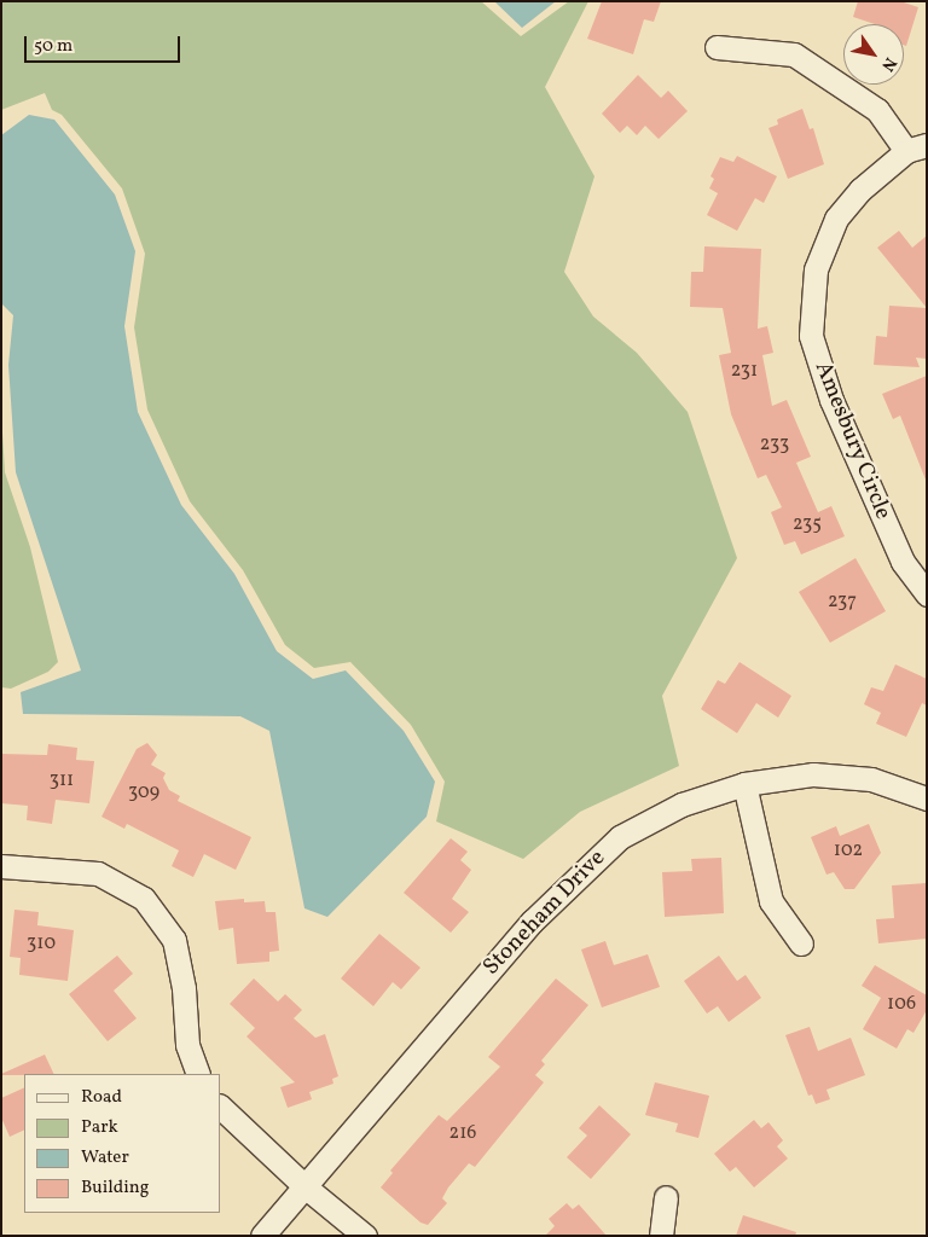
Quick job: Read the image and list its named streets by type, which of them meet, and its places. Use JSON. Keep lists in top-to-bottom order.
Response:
{
  "streets": {
    "street": ["Amesbury Circle", "Stoneham Drive"]
  },
  "house_numbers": [
    "231",
    "233",
    "235",
    "237",
    "311",
    "309",
    "102",
    "310",
    "106",
    "216"
  ],
  "legend": [
    "Road",
    "Park",
    "Water",
    "Building"
  ],
  "scale_bar": "50 m",
  "north": "bottom right"
}
